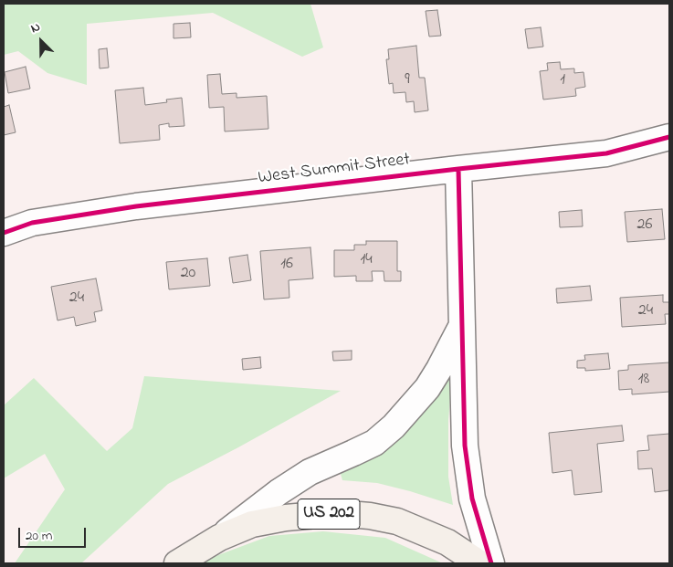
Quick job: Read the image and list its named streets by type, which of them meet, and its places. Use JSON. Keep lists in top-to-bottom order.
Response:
{
  "streets": {
    "main road": ["US 202"],
    "street": ["West Summit Street"]
  },
  "house_numbers": [
    "9",
    "1",
    "26",
    "14",
    "16",
    "20",
    "24",
    "24",
    "18"
  ],
  "scale_bar": "20 m",
  "north": "top left"
}
